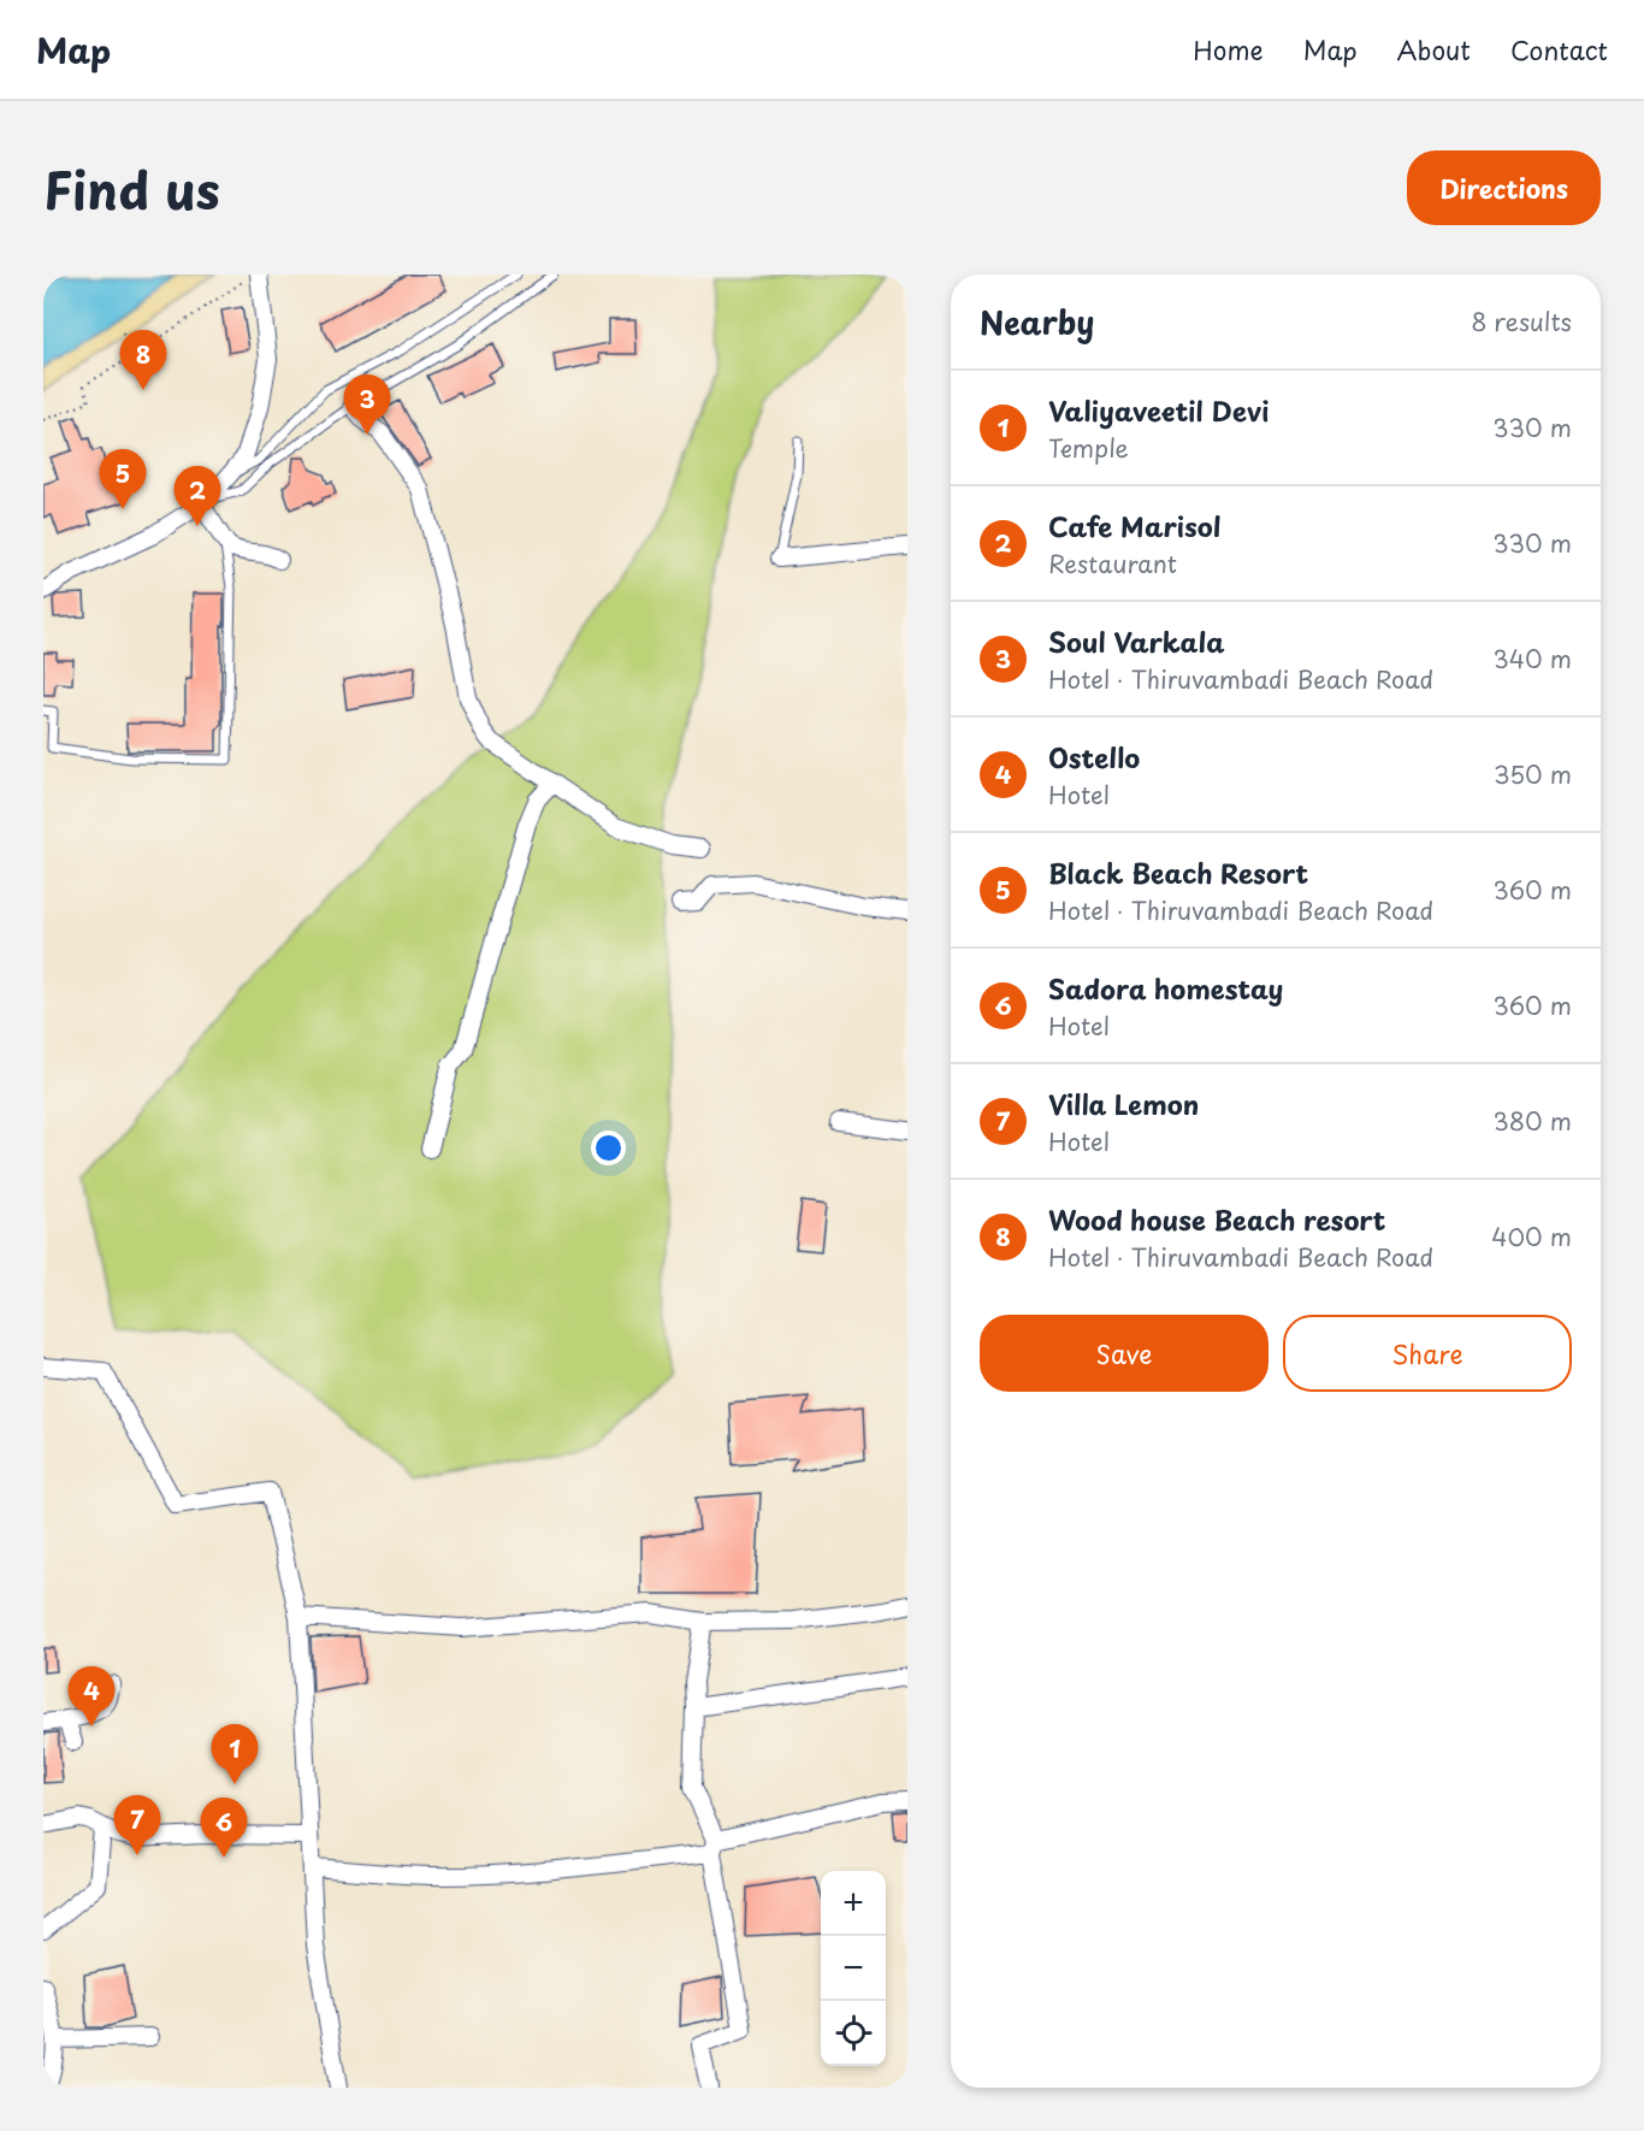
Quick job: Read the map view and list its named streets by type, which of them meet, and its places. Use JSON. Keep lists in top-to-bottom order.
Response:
{
  "page": {
    "header": "Map",
    "nav": [
      "Home",
      "Map",
      "About",
      "Contact"
    ],
    "title": "Find us",
    "buttons": [
      "Directions",
      ["Save", "Share"]
    ],
    "heading": ["Nearby", "8 results"],
    "pins": [
      "8",
      "3",
      "5",
      "2",
      "4",
      "1",
      "7",
      "6"
    ],
    "list": [
      {
        "mark": "1",
        "name": "Valiyaveetil Devi",
        "note": "Temple",
        "value": "330 m"
      },
      {
        "mark": "2",
        "name": "Cafe Marisol",
        "note": "Restaurant",
        "value": "330 m"
      },
      {
        "mark": "3",
        "name": "Soul Varkala",
        "note": "Hotel · Thiruvambadi Beach Road",
        "value": "340 m"
      },
      {
        "mark": "4",
        "name": "Ostello",
        "note": "Hotel",
        "value": "350 m"
      },
      {
        "mark": "5",
        "name": "Black Beach Resort",
        "note": "Hotel · Thiruvambadi Beach Road",
        "value": "360 m"
      },
      {
        "mark": "6",
        "name": "Sadora homestay",
        "note": "Hotel",
        "value": "360 m"
      },
      {
        "mark": "7",
        "name": "Villa Lemon",
        "note": "Hotel",
        "value": "380 m"
      },
      {
        "mark": "8",
        "name": "Wood house Beach resort",
        "note": "Hotel · Thiruvambadi Beach Road",
        "value": "400 m"
      }
    ],
    "map_buttons": ["+", "−"]
  }
}
